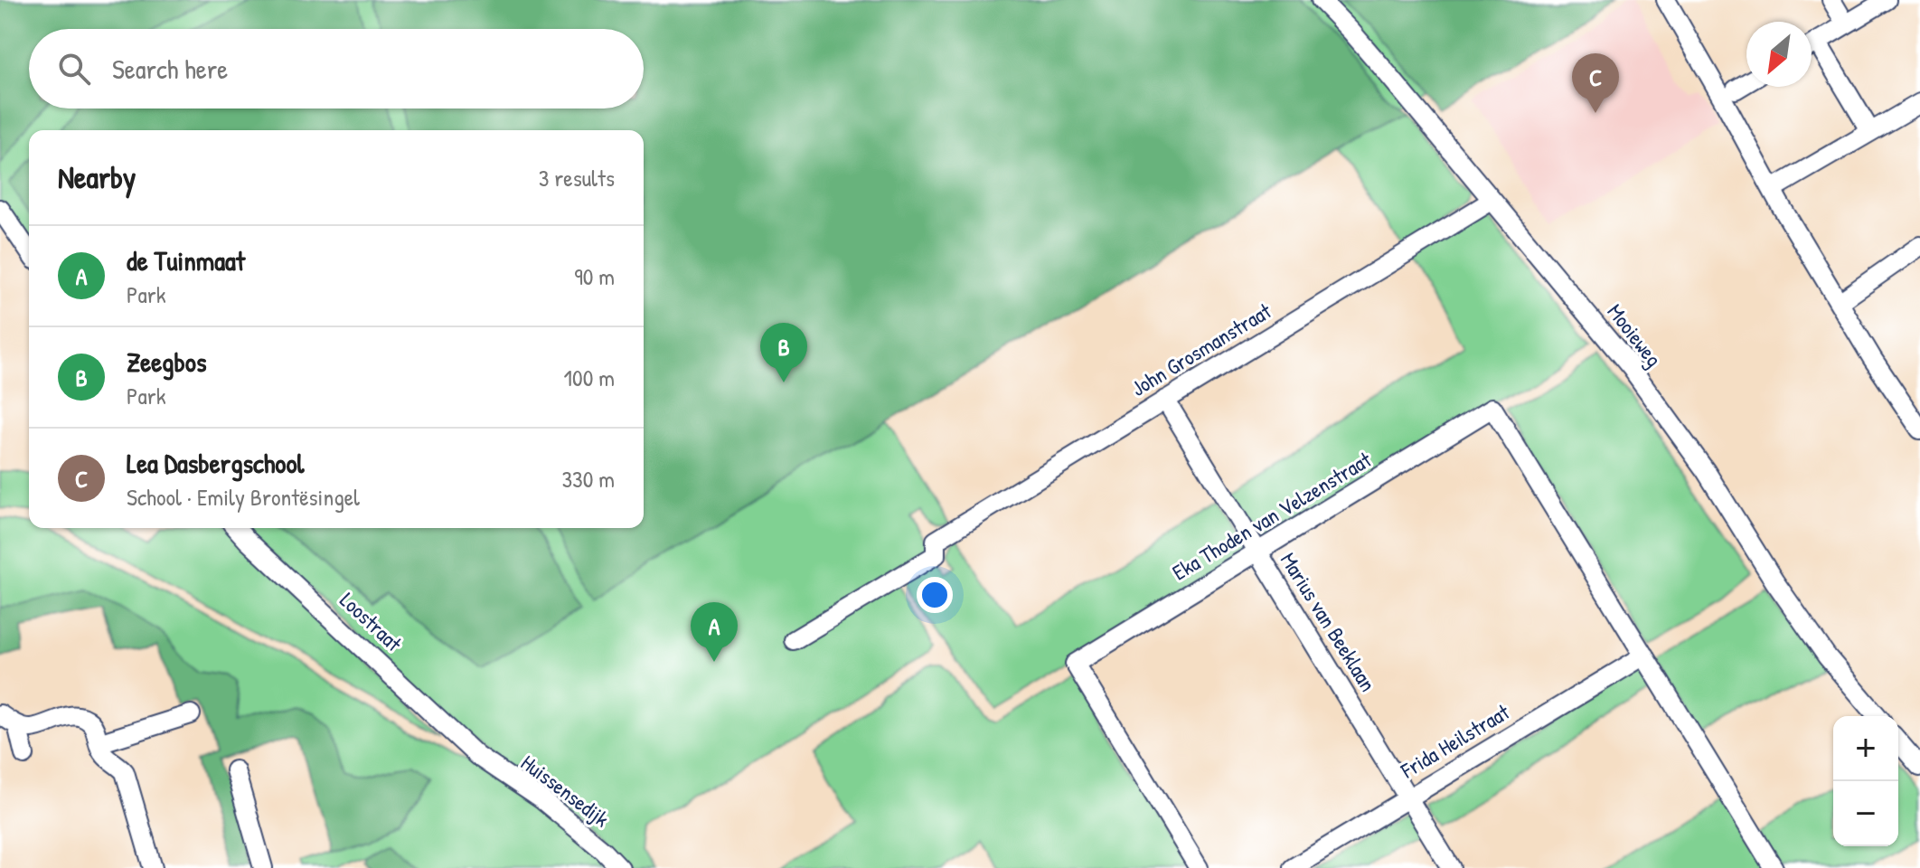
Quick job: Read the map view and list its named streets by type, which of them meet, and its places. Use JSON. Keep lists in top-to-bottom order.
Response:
{
  "streets": {
    "street": [
      "Mooieweg",
      "John Grosmanstraat",
      "Eka Thoden van Velzenstraat",
      "Loostraat",
      "Marius van Beeklaan",
      "Frida Heilstraat",
      "Huissensedijk"
    ]
  },
  "crossings": [
    ["Mooieweg", "John Grosmanstraat"],
    ["John Grosmanstraat", "Marius van Beeklaan"],
    ["Eka Thoden van Velzenstraat", "Marius van Beeklaan"],
    ["Eka Thoden van Velzenstraat", "Frida Heilstraat"],
    ["Loostraat", "Huissensedijk"],
    ["Marius van Beeklaan", "Frida Heilstraat"]
  ],
  "north": "bottom left",
  "page": {
    "search": "Search here",
    "pins": ["C", "B", "A"],
    "heading": ["Nearby", "3 results"],
    "list": [
      {
        "mark": "A",
        "name": "de Tuinmaat",
        "note": "Park",
        "value": "90 m"
      },
      {
        "mark": "B",
        "name": "Zeegbos",
        "note": "Park",
        "value": "100 m"
      },
      {
        "mark": "C",
        "name": "Lea Dasbergschool",
        "note": "School · Emily Brontësingel",
        "value": "330 m"
      }
    ],
    "map_buttons": ["+", "−"]
  }
}
